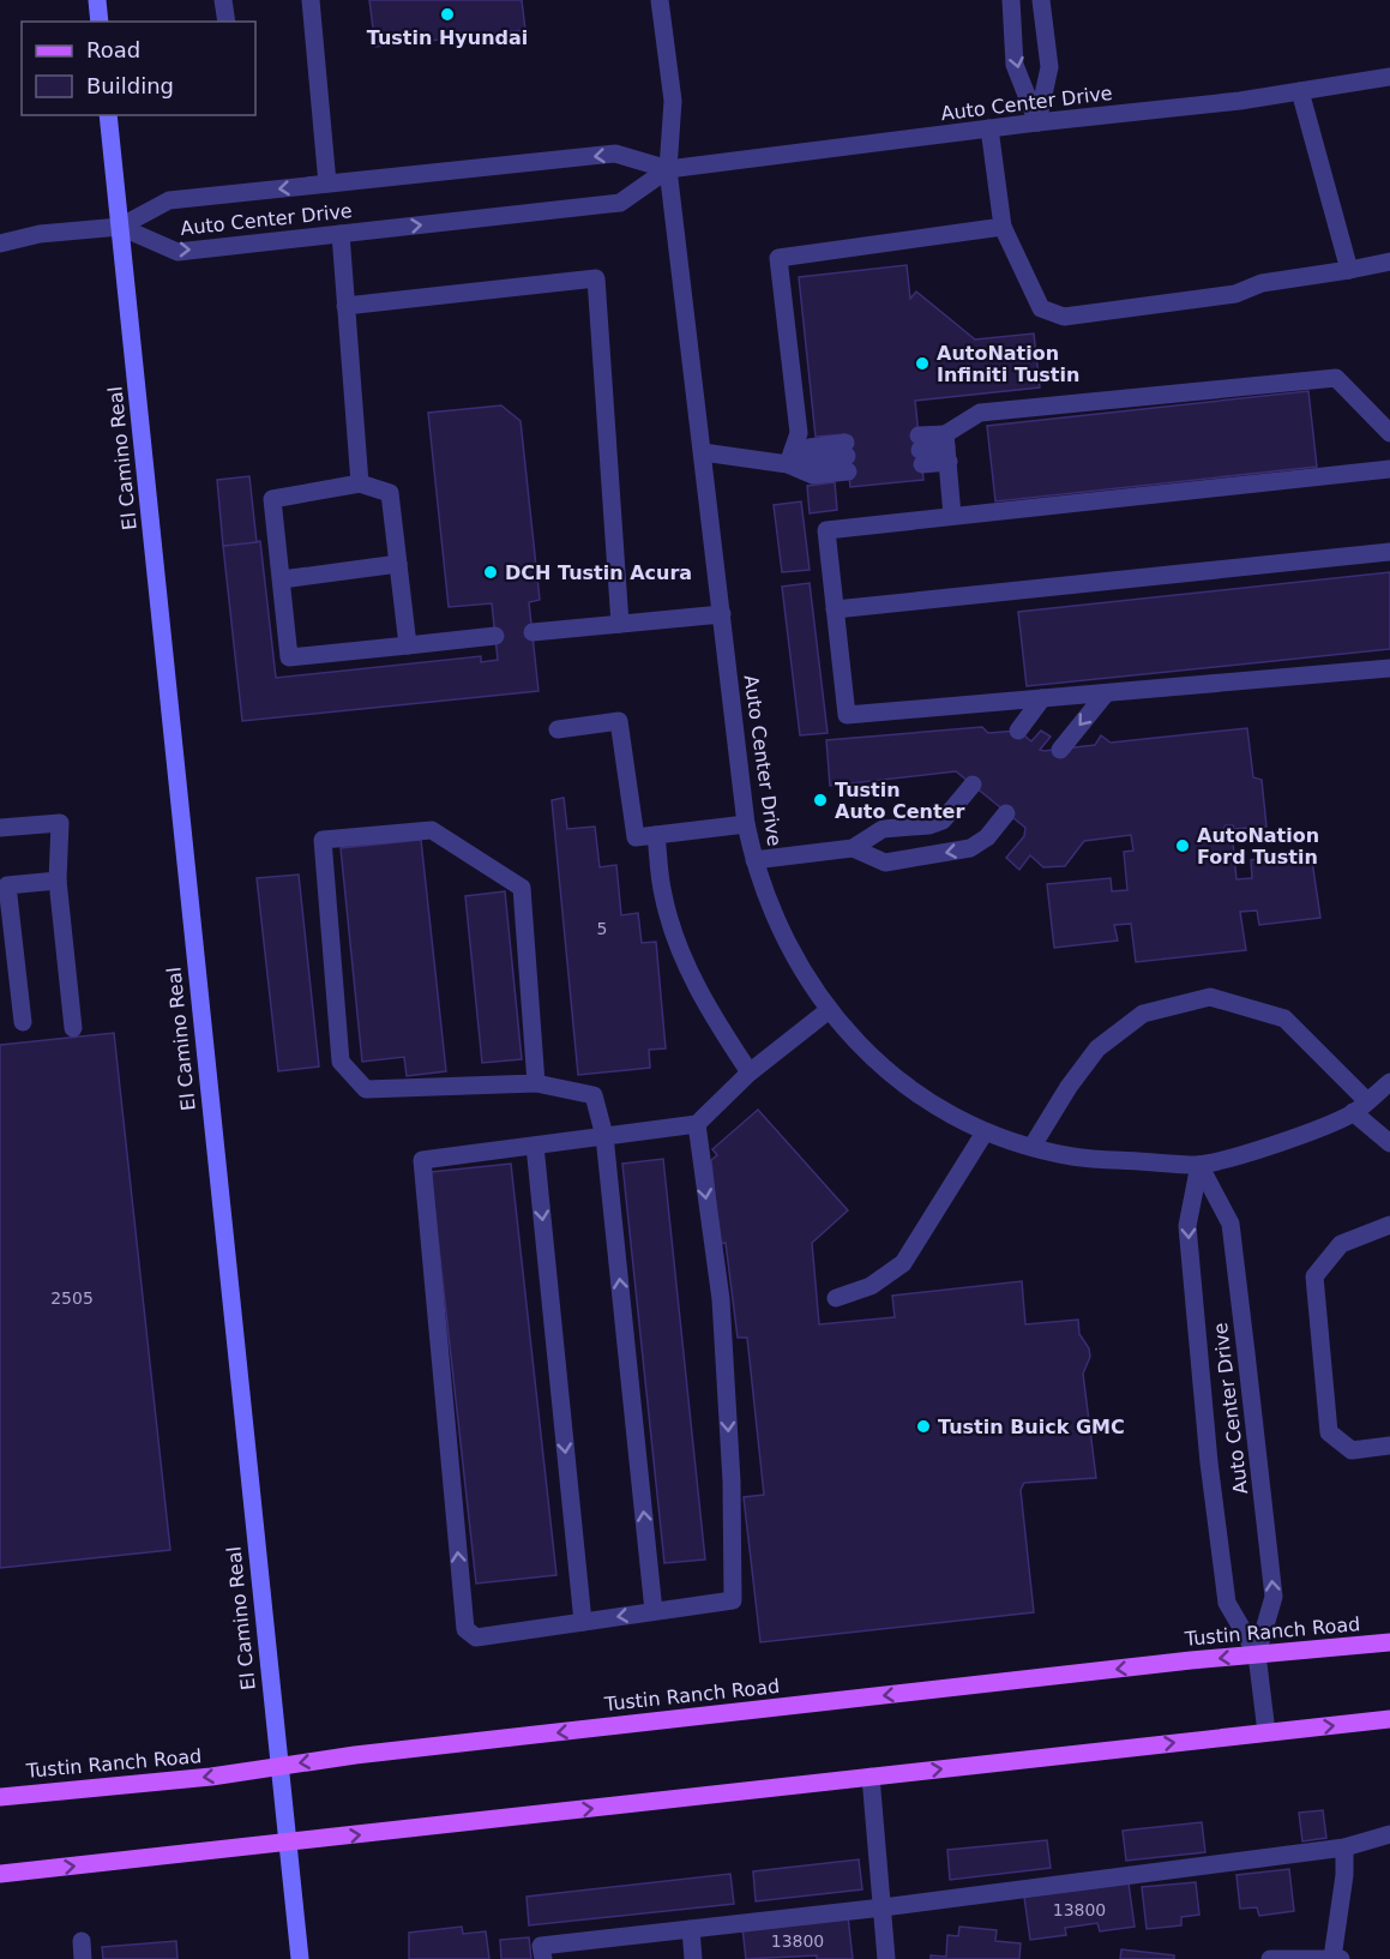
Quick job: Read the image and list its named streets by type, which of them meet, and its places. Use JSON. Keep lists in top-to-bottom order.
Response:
{
  "streets": {
    "main road": ["El Camino Real", "Tustin Ranch Road"],
    "street": ["Auto Center Drive"]
  },
  "crossings": [
    ["Auto Center Drive", "El Camino Real"],
    ["Auto Center Drive", "Tustin Ranch Road"],
    ["El Camino Real", "Tustin Ranch Road"]
  ],
  "places": [
    "Tustin Hyundai",
    "AutoNation Infiniti Tustin",
    "DCH Tustin Acura",
    "Tustin Auto Center",
    "AutoNation Ford Tustin",
    "Tustin Buick GMC"
  ],
  "house_numbers": [
    "5",
    "2505",
    "13800",
    "13800"
  ],
  "legend": ["Road", "Building"]
}
